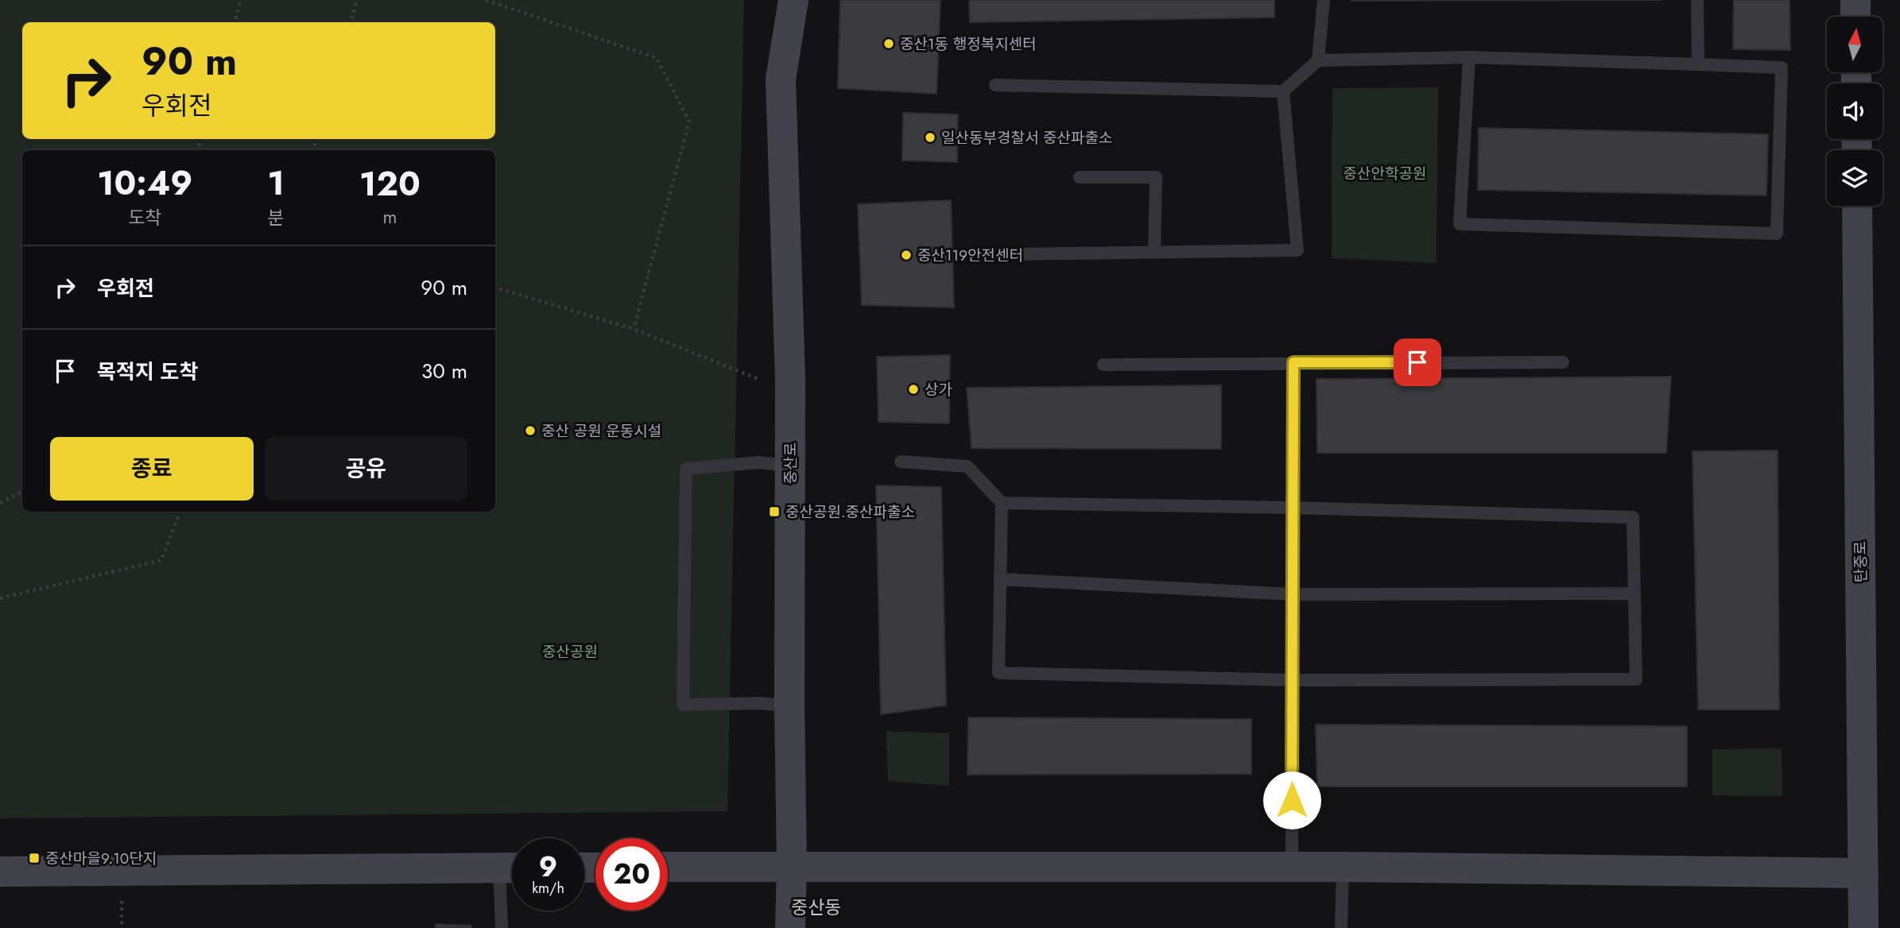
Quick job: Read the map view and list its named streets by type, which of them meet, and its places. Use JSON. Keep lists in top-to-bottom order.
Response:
{
  "streets": {
    "main road": ["중산로", "탄중로"]
  },
  "districts": ["중산동"],
  "parks": ["중산안학공원", "중산공원"],
  "places": {
    "other": [
      "중산1동 행정복지센터",
      "일산동부경찰서 중산파출소",
      "중산119안전센터",
      "상가",
      "중산 공원 운동시설"
    ],
    "transit": ["중산공원.중산파출소", "중산마을9.10단지"]
  },
  "north": "top",
  "page": {
    "turn": ["90 m", "우회전"],
    "eta": [
      "10:49",
      "도착",
      "1",
      "분",
      "120",
      "m"
    ],
    "list": [
      {
        "name": "우회전",
        "value": "90 m"
      },
      {
        "name": "목적지 도착",
        "value": "30 m"
      }
    ],
    "buttons": ["종료", "공유"],
    "speed": "9 km/h",
    "limit": "20"
  }
}
